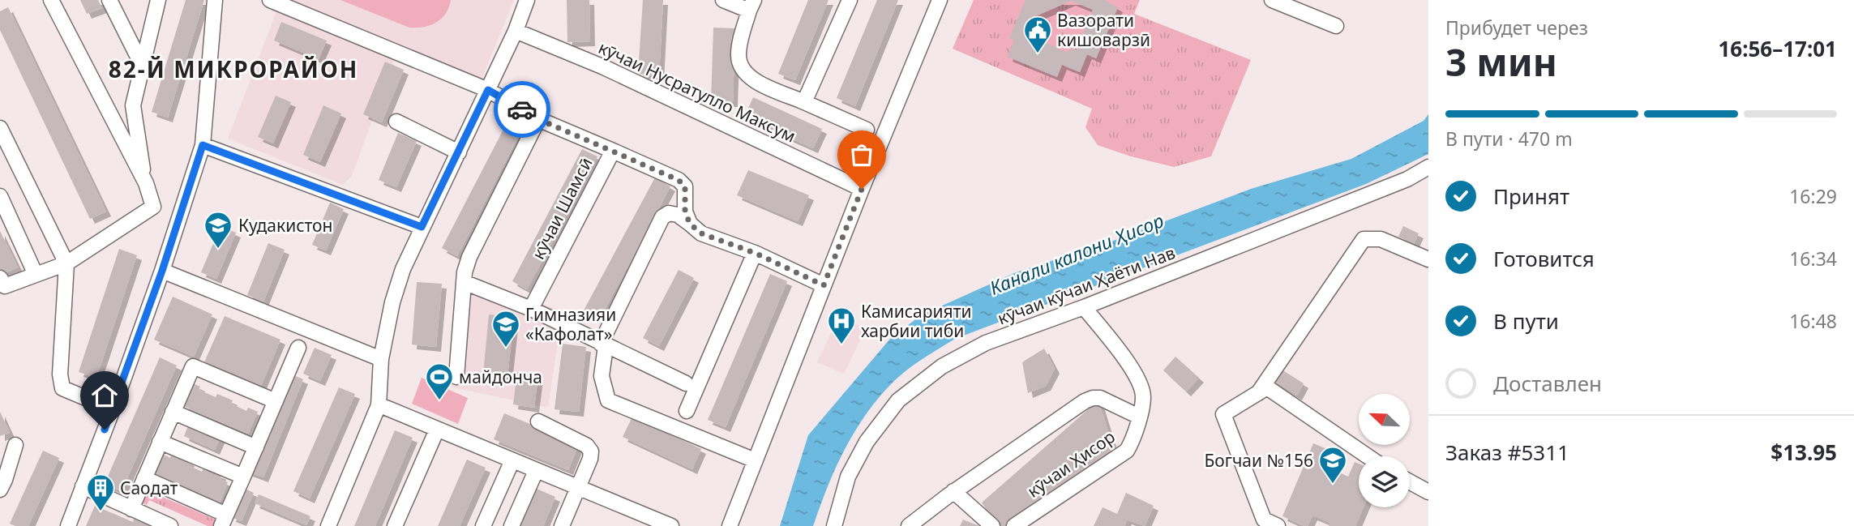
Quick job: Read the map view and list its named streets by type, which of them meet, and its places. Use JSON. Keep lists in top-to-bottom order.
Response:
{
  "streets": {
    "street": [
      "кӯчаи Нусратулло Максум",
      "кӯчаи Шамсӣ",
      "кӯчаи кӯчаи Ҳаёти Нав",
      "кӯчаи Ҳисор"
    ]
  },
  "crossings": [
    ["кӯчаи кӯчаи Ҳаёти Нав", "кӯчаи Ҳисор"]
  ],
  "districts": ["82-Й МИКРОРАЙОН"],
  "water": ["Канали калони Ҳисор"],
  "places": {
    "public building": ["Вазорати кишоварзӣ"],
    "school or university": ["Кудакистон", "Гимназияи «Кафолат»", "Богчаи №156"],
    "hospital": ["Камисарияти харбии тиби"],
    "sports": ["майдонча"],
    "building": ["Саодат"]
  },
  "north": "top left",
  "page": {
    "heading": ["3 мин", "Прибудет через", "16:56–17:01"],
    "panel": ["Заказ #5311", "$13.95"],
    "bar": "В пути · 470 m",
    "list": [
      ["Принят", "16:29"],
      ["Готовится", "16:34"],
      ["В пути", "16:48"],
      "Доставлен"
    ]
  }
}
